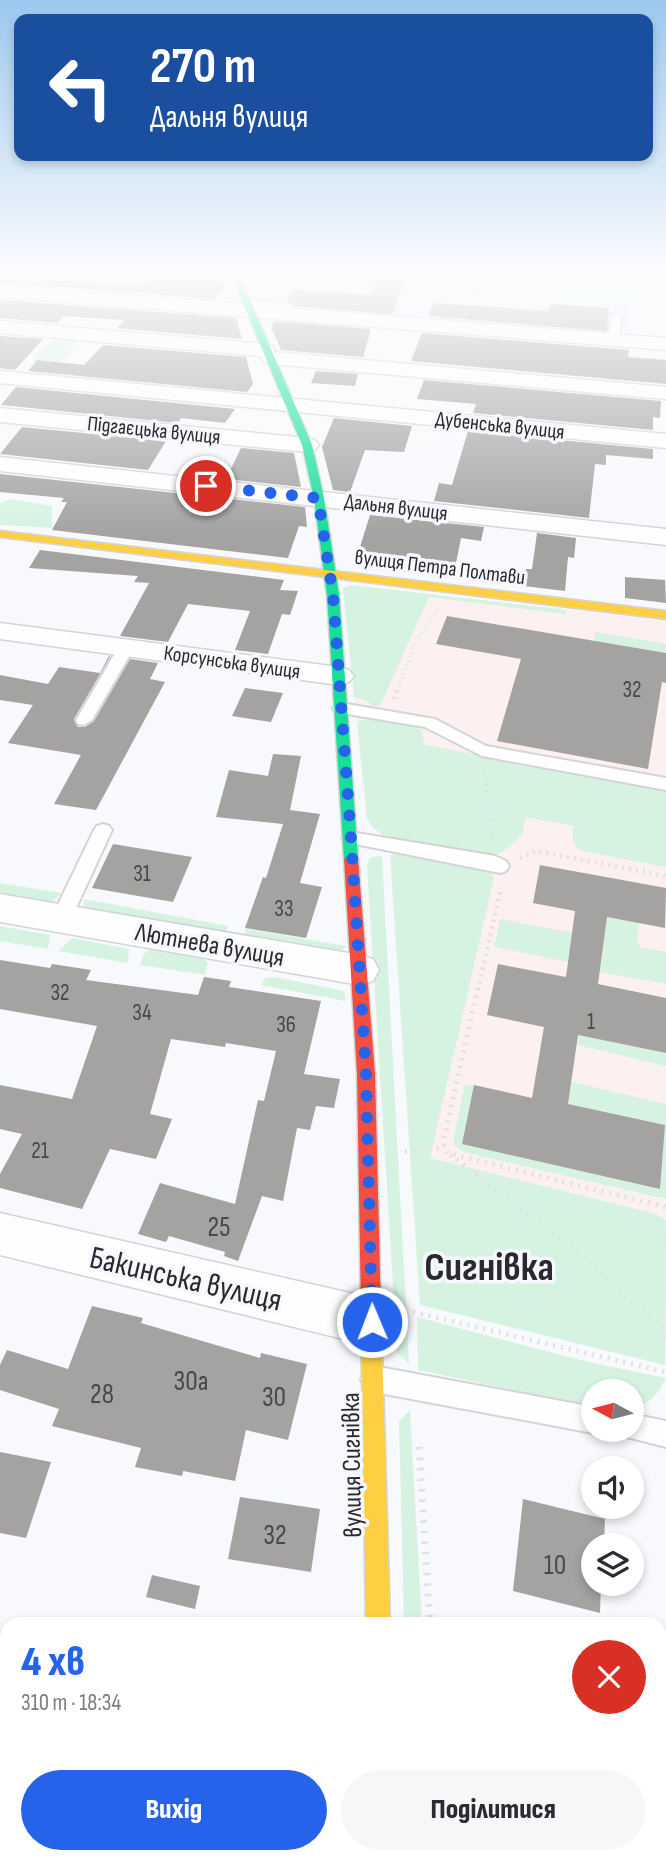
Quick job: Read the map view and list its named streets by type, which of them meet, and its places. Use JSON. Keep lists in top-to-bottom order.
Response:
{
  "streets": {
    "street": [
      "Дубенська вулиця",
      "Підгаєцька вулиця",
      "Дальня вулиця",
      "вулиця Петра Полтави",
      "Корсунська вулиця",
      "Лютнева вулиця",
      "Бакинська вулиця",
      "вулиця Сигнівка"
    ]
  },
  "crossings": [
    ["Дубенська вулиця", "вулиця Сигнівка"],
    ["Підгаєцька вулиця", "вулиця Сигнівка"],
    ["Дальня вулиця", "вулиця Сигнівка"],
    ["вулиця Петра Полтави", "вулиця Сигнівка"],
    ["Корсунська вулиця", "вулиця Сигнівка"],
    ["Лютнева вулиця", "вулиця Сигнівка"],
    ["Бакинська вулиця", "вулиця Сигнівка"]
  ],
  "districts": ["Сигнівка"],
  "house_numbers": [
    "32",
    "31",
    "33",
    "32",
    "34",
    "1",
    "36",
    "21",
    "25",
    "30а",
    "28",
    "30",
    "32",
    "10"
  ],
  "north": "left",
  "page": {
    "turn": ["270 m", "Дальня вулиця"],
    "heading": ["4 хв", "310 m · 18:34"],
    "buttons": ["Вихід", "Поділитися"]
  }
}
